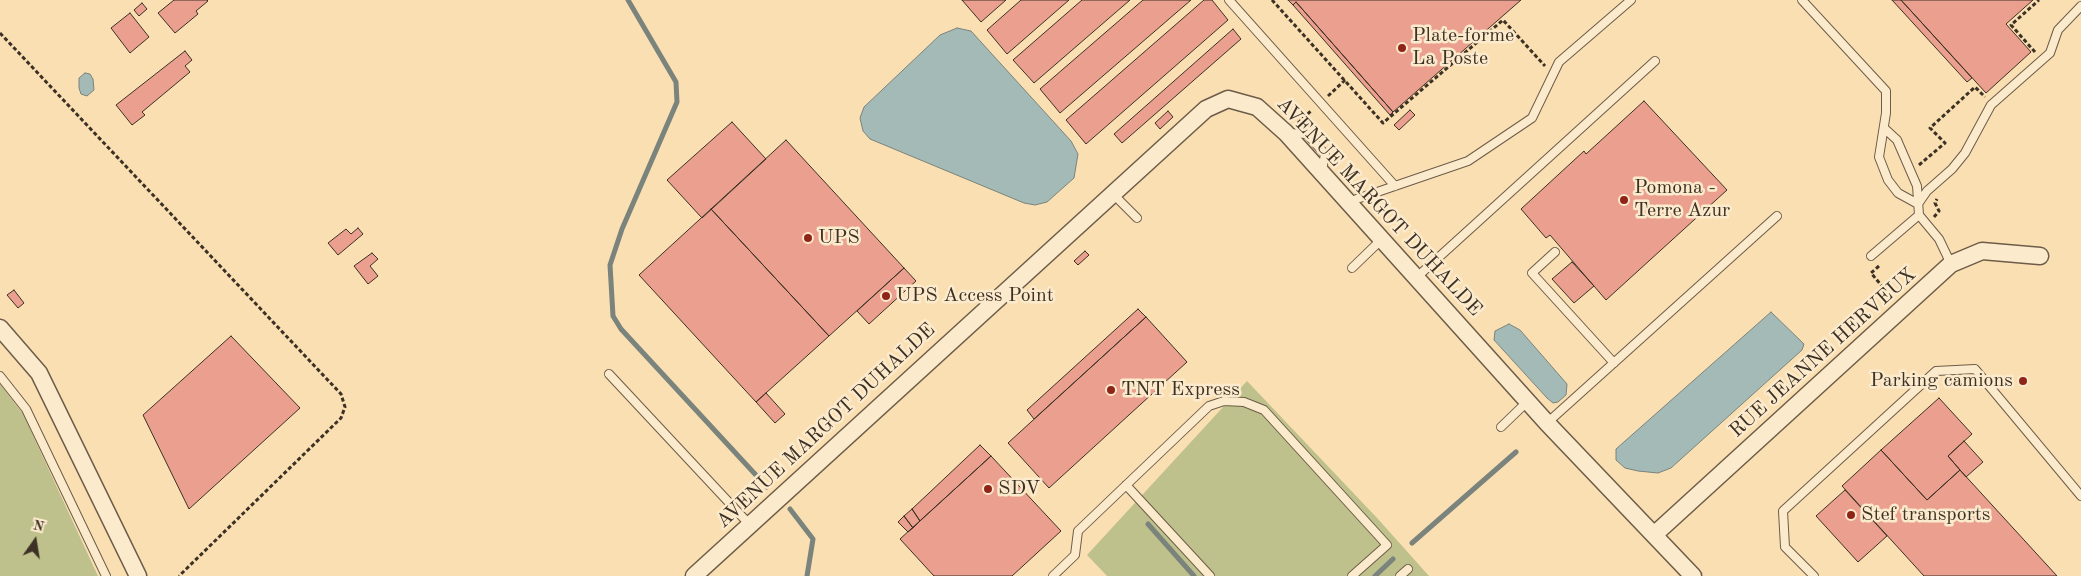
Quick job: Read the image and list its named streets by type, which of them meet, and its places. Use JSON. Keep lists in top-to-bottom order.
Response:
{
  "streets": {
    "street": ["AVENUE MARGOT DUHALDE", "RUE JEANNE HERVEUX"]
  },
  "crossings": [
    ["AVENUE MARGOT DUHALDE", "RUE JEANNE HERVEUX"]
  ],
  "places": [
    "Plate-forme La Poste",
    "Pomona - Terre Azur",
    "UPS",
    "UPS Access Point",
    "Parking camions",
    "TNT Express",
    "SDV",
    "Stef transports"
  ],
  "north": "top"
}
